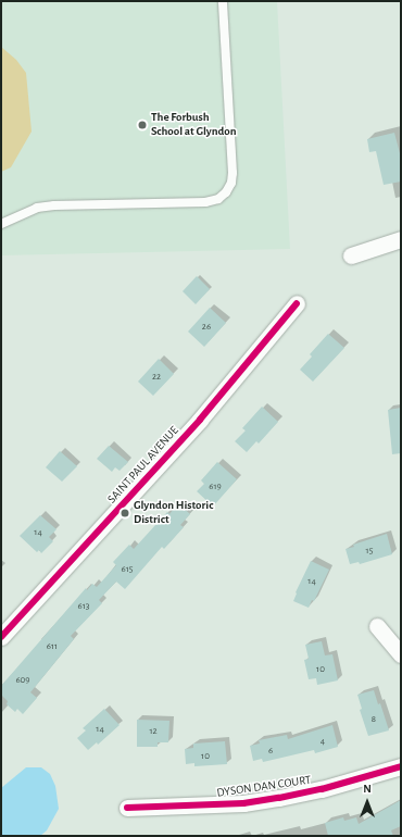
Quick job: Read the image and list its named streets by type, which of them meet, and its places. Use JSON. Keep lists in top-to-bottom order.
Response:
{
  "streets": {
    "street": ["SAINT PAUL AVENUE", "DYSON DAN COURT"]
  },
  "places": ["The Forbush School at Glyndon", "Glyndon Historic District"],
  "house_numbers": [
    "26",
    "22",
    "619",
    "14",
    "15",
    "615",
    "14",
    "613",
    "611",
    "10",
    "609",
    "8",
    "14",
    "12",
    "4",
    "6",
    "10"
  ],
  "north": "top"
}
